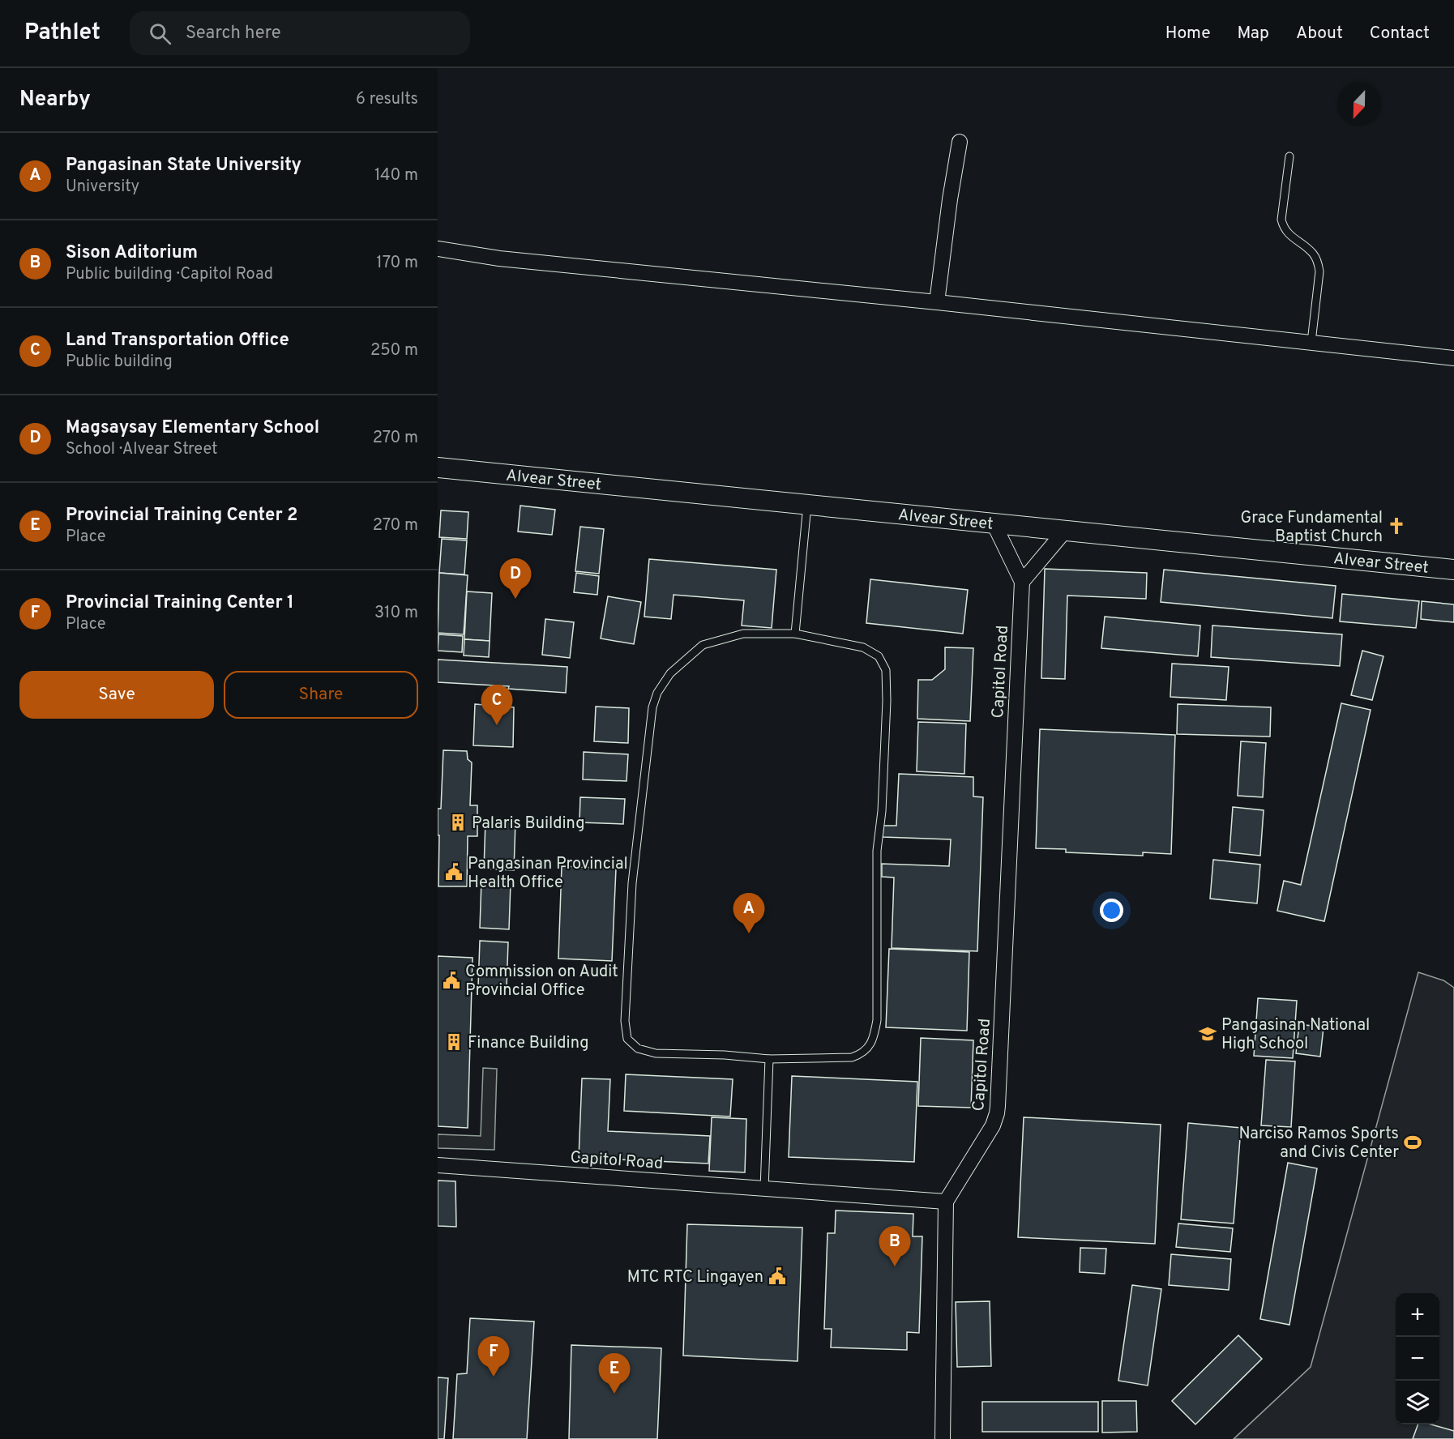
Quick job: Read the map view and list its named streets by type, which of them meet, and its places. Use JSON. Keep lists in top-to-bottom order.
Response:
{
  "streets": {
    "street": ["Alvear Street", "Capitol Road"]
  },
  "crossings": [
    ["Alvear Street", "Capitol Road"]
  ],
  "places": {
    "church": ["Grace Fundamental Baptist Church"],
    "building": ["Palaris Building", "Finance Building"],
    "public building": ["Pangasinan Provincial Health Office", "Commission on Audit Provincial Office", "MTC RTC Lingayen"],
    "school or university": ["Pangasinan National High School"],
    "sports": ["Narciso Ramos Sports and Civis Center"]
  },
  "north": "bottom",
  "page": {
    "header": "Pathlet",
    "search": "Search here",
    "nav": [
      "Home",
      "Map",
      "About",
      "Contact"
    ],
    "heading": ["Nearby", "6 results"],
    "list": [
      {
        "mark": "A",
        "name": "Pangasinan State University",
        "note": "University",
        "value": "140 m"
      },
      {
        "mark": "B",
        "name": "Sison Aditorium",
        "note": "Public building · Capitol Road",
        "value": "170 m"
      },
      {
        "mark": "C",
        "name": "Land Transportation Office",
        "note": "Public building",
        "value": "250 m"
      },
      {
        "mark": "D",
        "name": "Magsaysay Elementary School",
        "note": "School · Alvear Street",
        "value": "270 m"
      },
      {
        "mark": "E",
        "name": "Provincial Training Center 2",
        "note": "Place",
        "value": "270 m"
      },
      {
        "mark": "F",
        "name": "Provincial Training Center 1",
        "note": "Place",
        "value": "310 m"
      }
    ],
    "pins": [
      "D",
      "C",
      "A",
      "B",
      "F",
      "E"
    ],
    "buttons": ["Save", "Share"],
    "map_buttons": ["+", "−"]
  }
}
